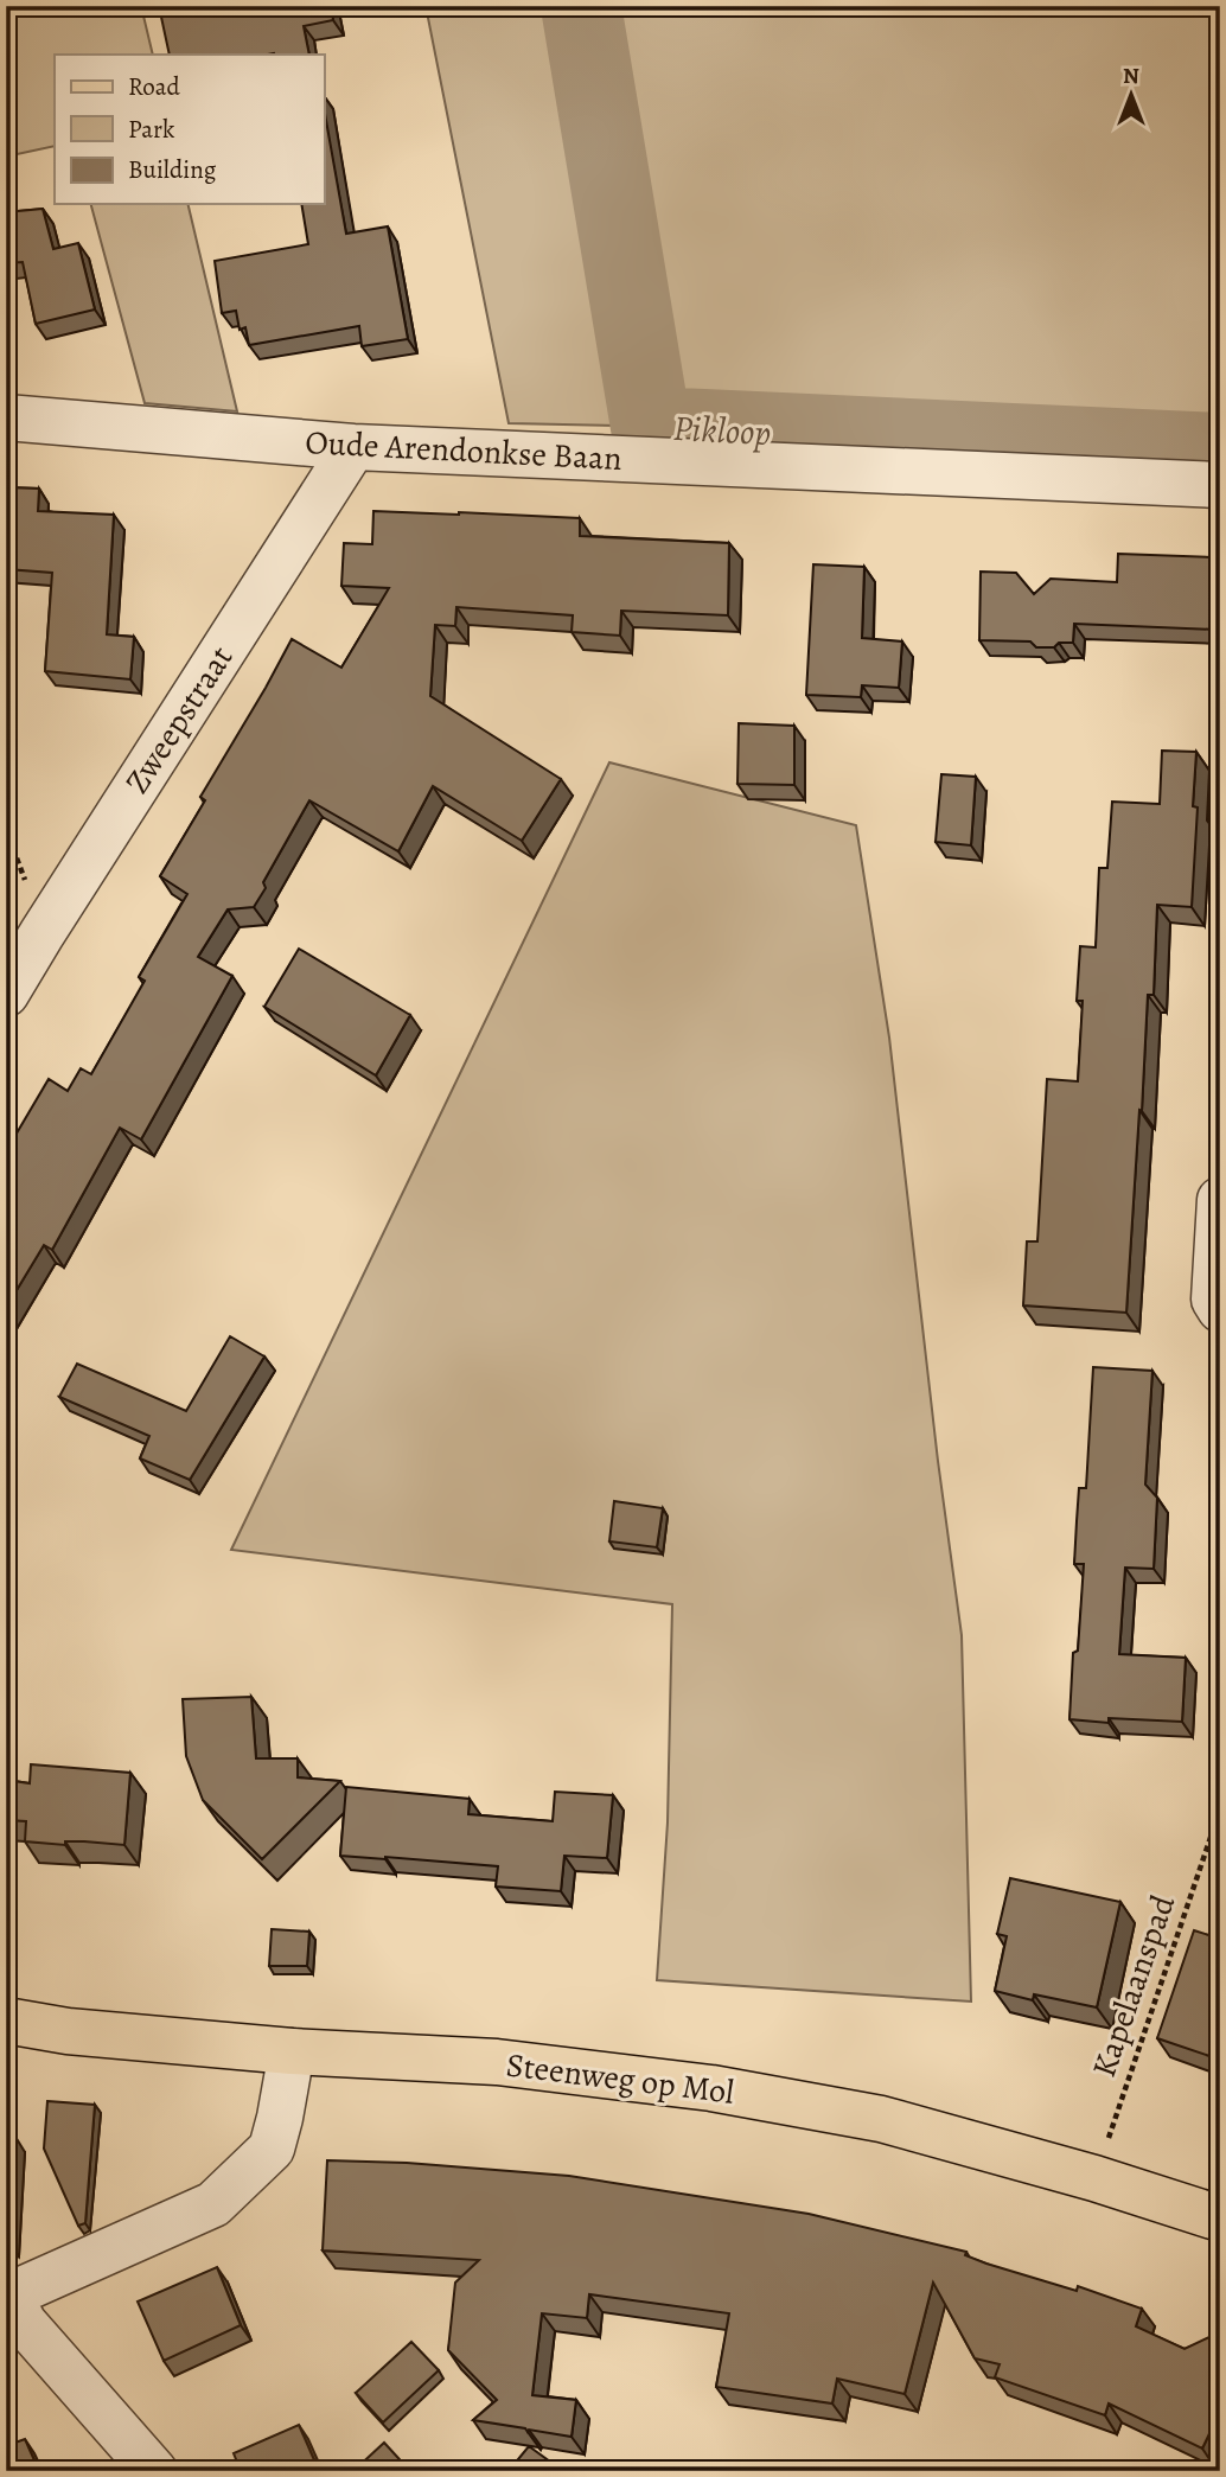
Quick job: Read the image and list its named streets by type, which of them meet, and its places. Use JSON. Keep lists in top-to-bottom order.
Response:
{
  "streets": {
    "main road": ["Steenweg op Mol"],
    "street": ["Oude Arendonkse Baan", "Zweepstraat"],
    "path": ["Kapelaanspad"]
  },
  "crossings": [
    ["Oude Arendonkse Baan", "Zweepstraat"],
    ["Kapelaanspad", "Steenweg op Mol"]
  ],
  "water": ["Pikloop"],
  "legend": ["Road", "Park", "Building"],
  "north": "top"
}
